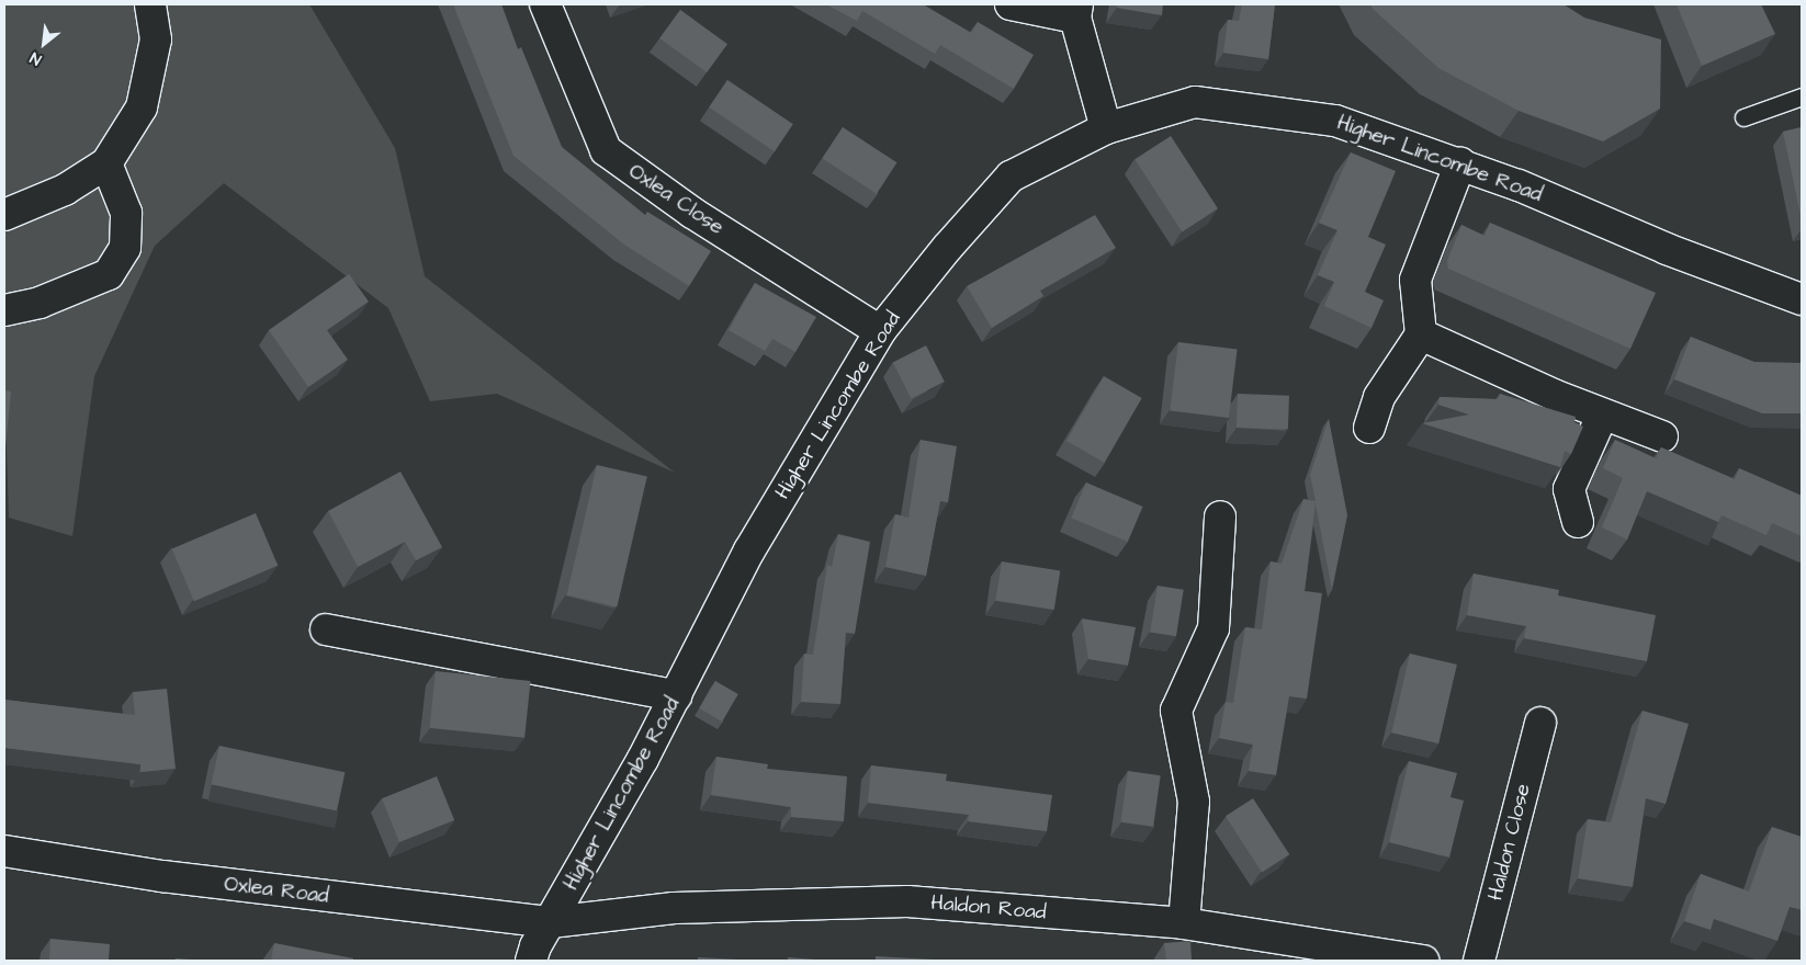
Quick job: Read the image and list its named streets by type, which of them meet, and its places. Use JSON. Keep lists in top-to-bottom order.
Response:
{
  "streets": {
    "street": [
      "Higher Lincombe Road",
      "Oxlea Close",
      "Haldon Close",
      "Oxlea Road",
      "Haldon Road"
    ]
  },
  "crossings": [
    ["Higher Lincombe Road", "Oxlea Close"],
    ["Higher Lincombe Road", "Oxlea Road"],
    ["Higher Lincombe Road", "Haldon Road"],
    ["Oxlea Road", "Haldon Road"]
  ],
  "north": "bottom left"
}
